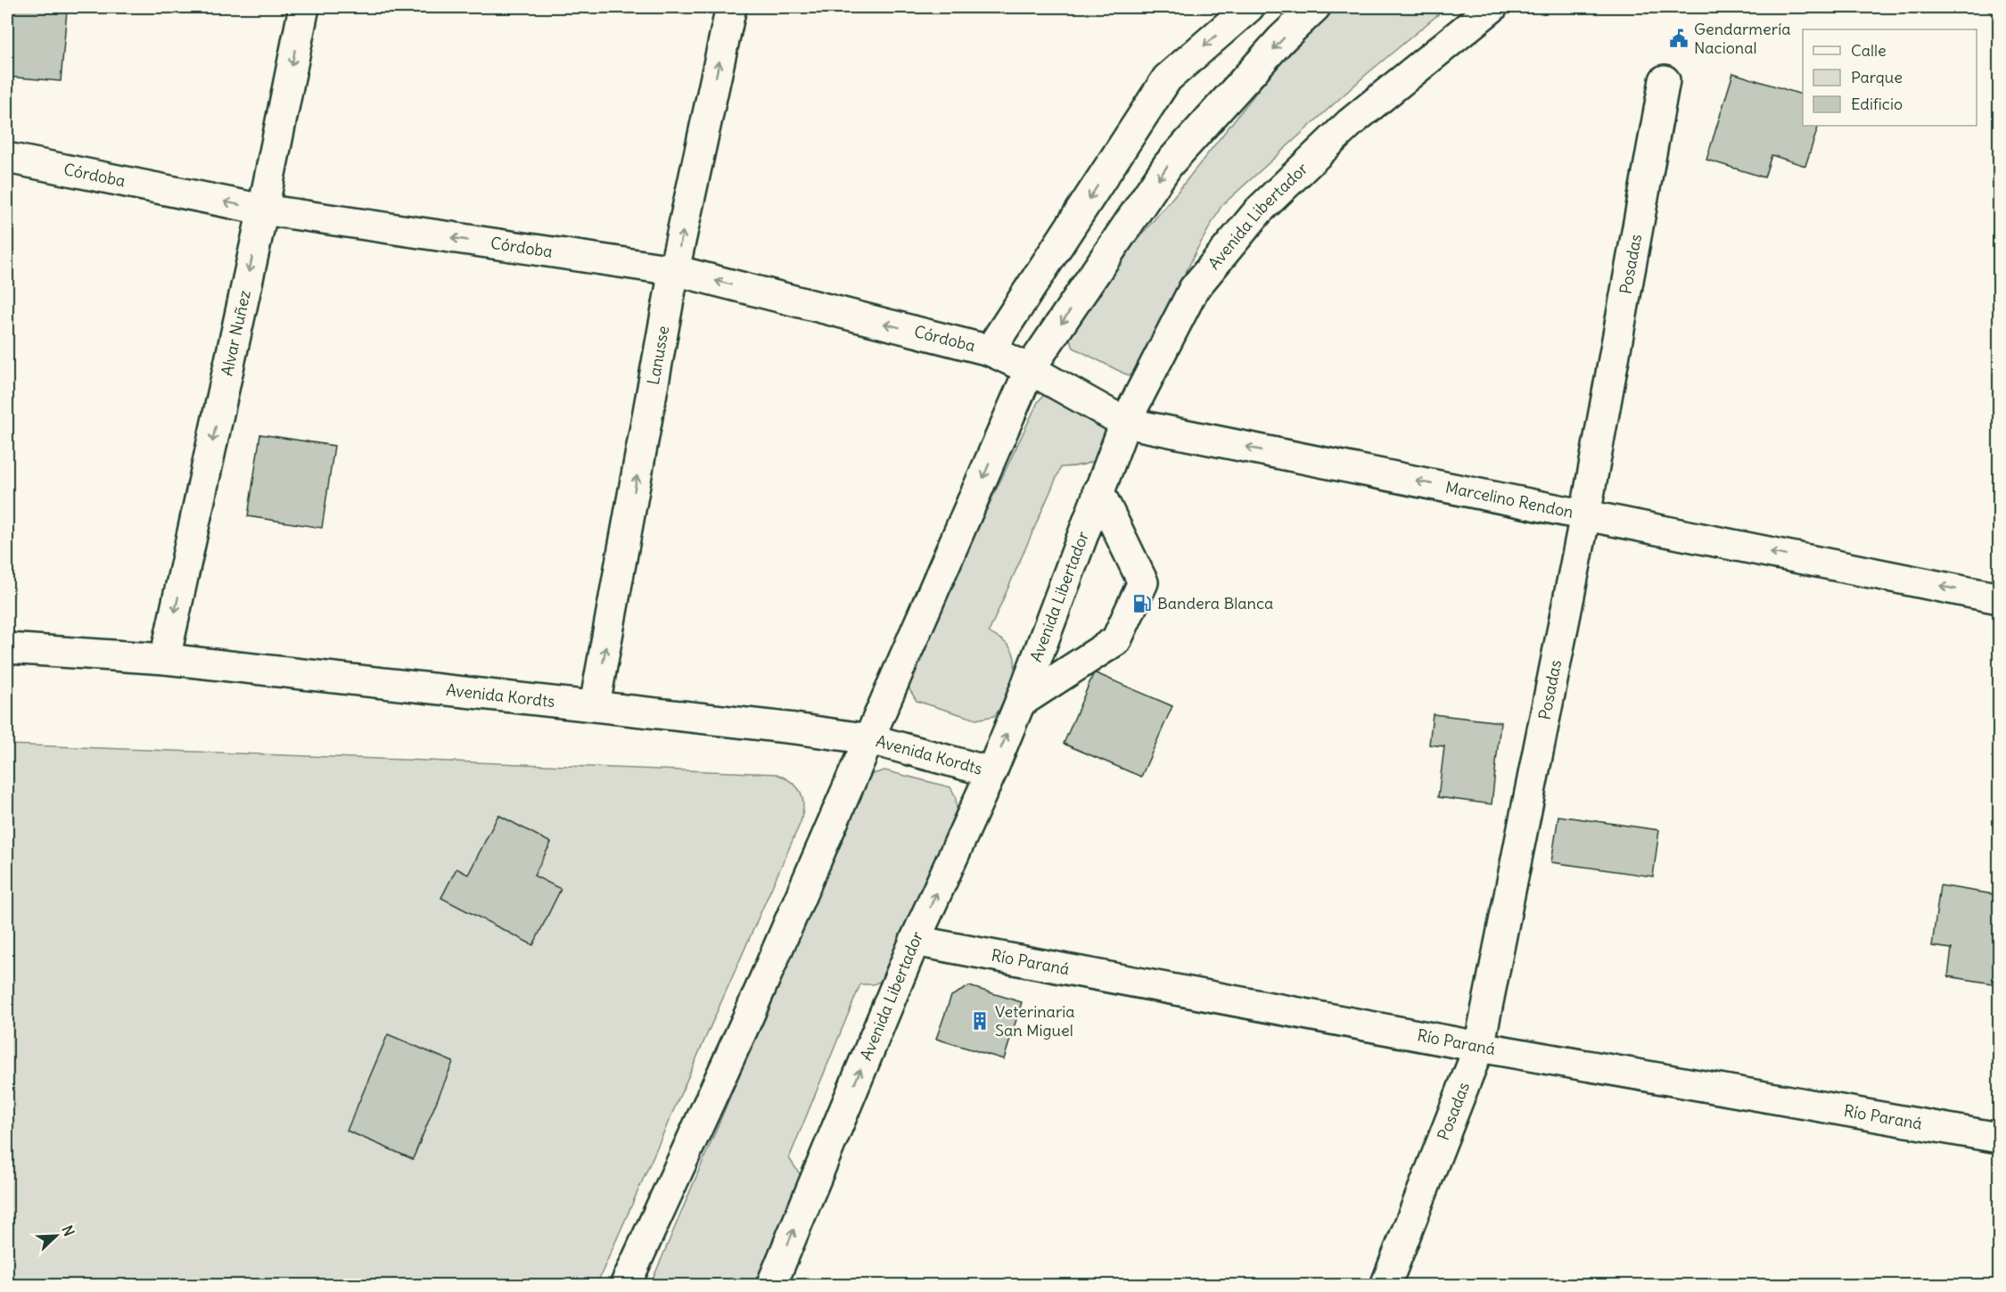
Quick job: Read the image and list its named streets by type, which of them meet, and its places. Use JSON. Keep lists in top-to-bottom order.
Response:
{
  "streets": {
    "street": [
      "Córdoba",
      "Avenida Libertador",
      "Posadas",
      "Alvar Nuñez",
      "Lanusse",
      "Marcelino Rendon",
      "Avenida Kordts",
      "Río Paraná"
    ]
  },
  "crossings": [
    ["Córdoba", "Alvar Nuñez"],
    ["Córdoba", "Lanusse"],
    ["Córdoba", "Marcelino Rendon"],
    ["Avenida Libertador", "Marcelino Rendon"],
    ["Avenida Libertador", "Avenida Kordts"],
    ["Avenida Libertador", "Río Paraná"],
    ["Posadas", "Marcelino Rendon"],
    ["Posadas", "Río Paraná"],
    ["Alvar Nuñez", "Avenida Kordts"],
    ["Lanusse", "Avenida Kordts"]
  ],
  "one_way": [
    "Córdoba",
    "Alvar Nuñez",
    "Lanusse",
    "Marcelino Rendon"
  ],
  "places": {
    "public building": ["Gendarmería Nacional"],
    "fuel station": ["Bandera Blanca"],
    "building": ["Veterinaria San Miguel"]
  },
  "legend": ["Calle", "Parque", "Edificio"],
  "north": "top right"
}
